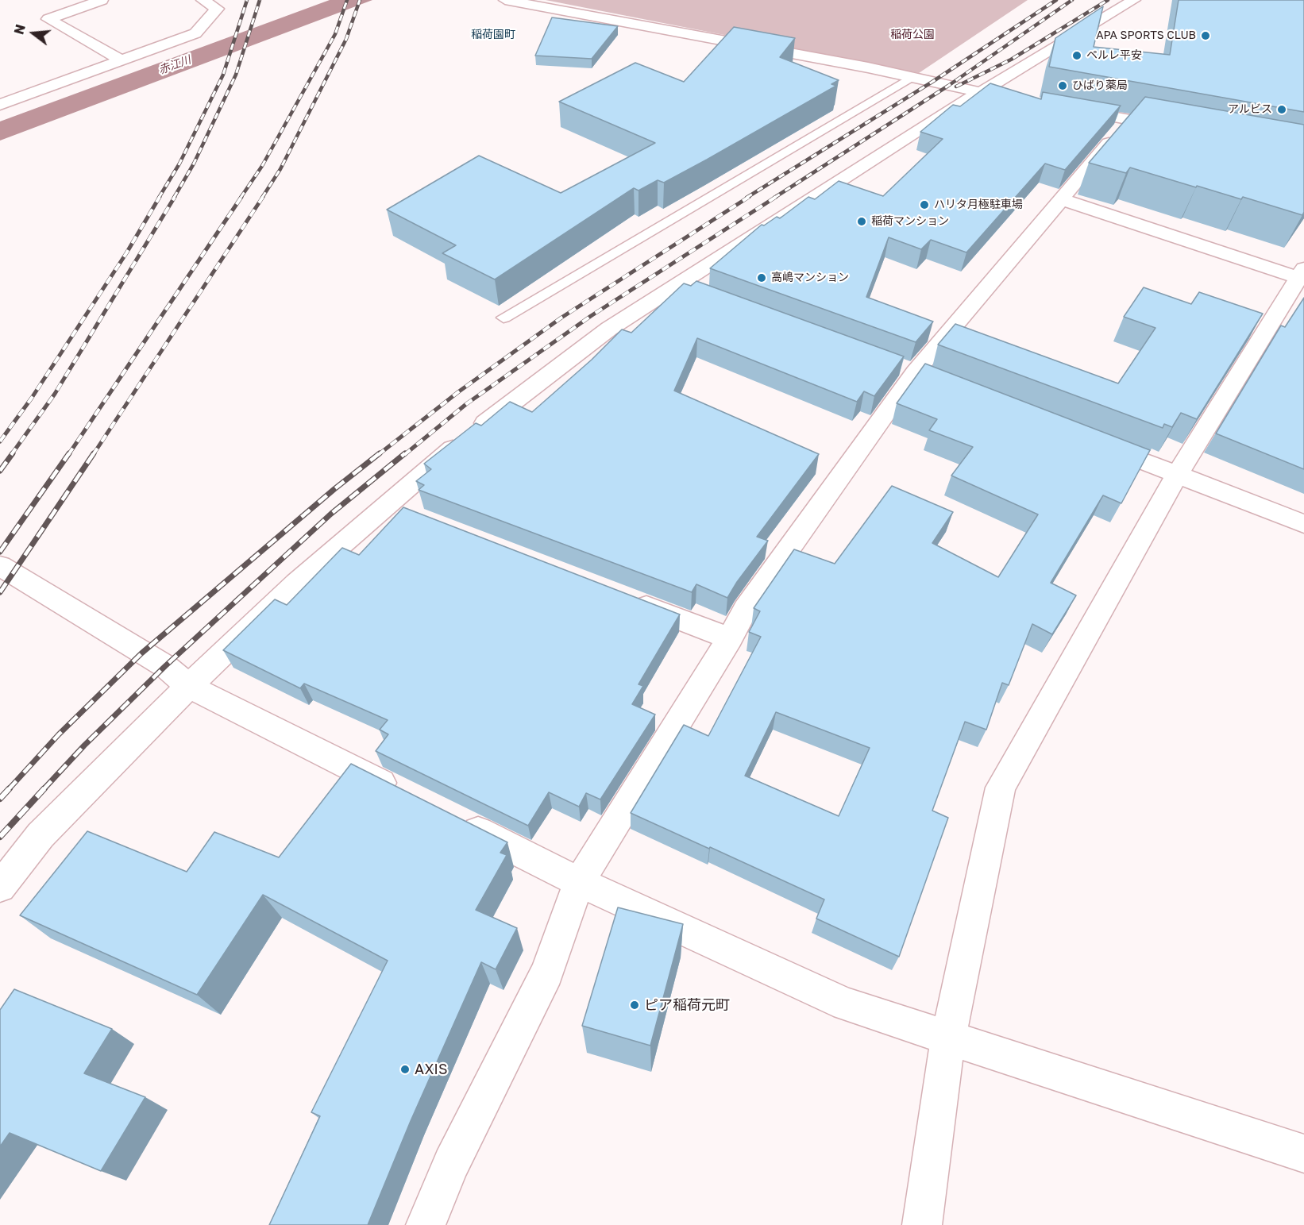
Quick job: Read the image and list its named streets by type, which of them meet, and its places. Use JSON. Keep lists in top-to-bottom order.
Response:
{
  "districts": ["稲荷園町"],
  "water": ["赤江川"],
  "parks": ["稲荷公園"],
  "places": [
    "APA SPORTS CLUB",
    "ペルレ平安",
    "ひばり薬局",
    "アルビス",
    "ハリタ月極駐車場",
    "稲荷マンション",
    "高嶋マンション",
    "ピア稲荷元町",
    "AXIS"
  ],
  "north": "left"
}
